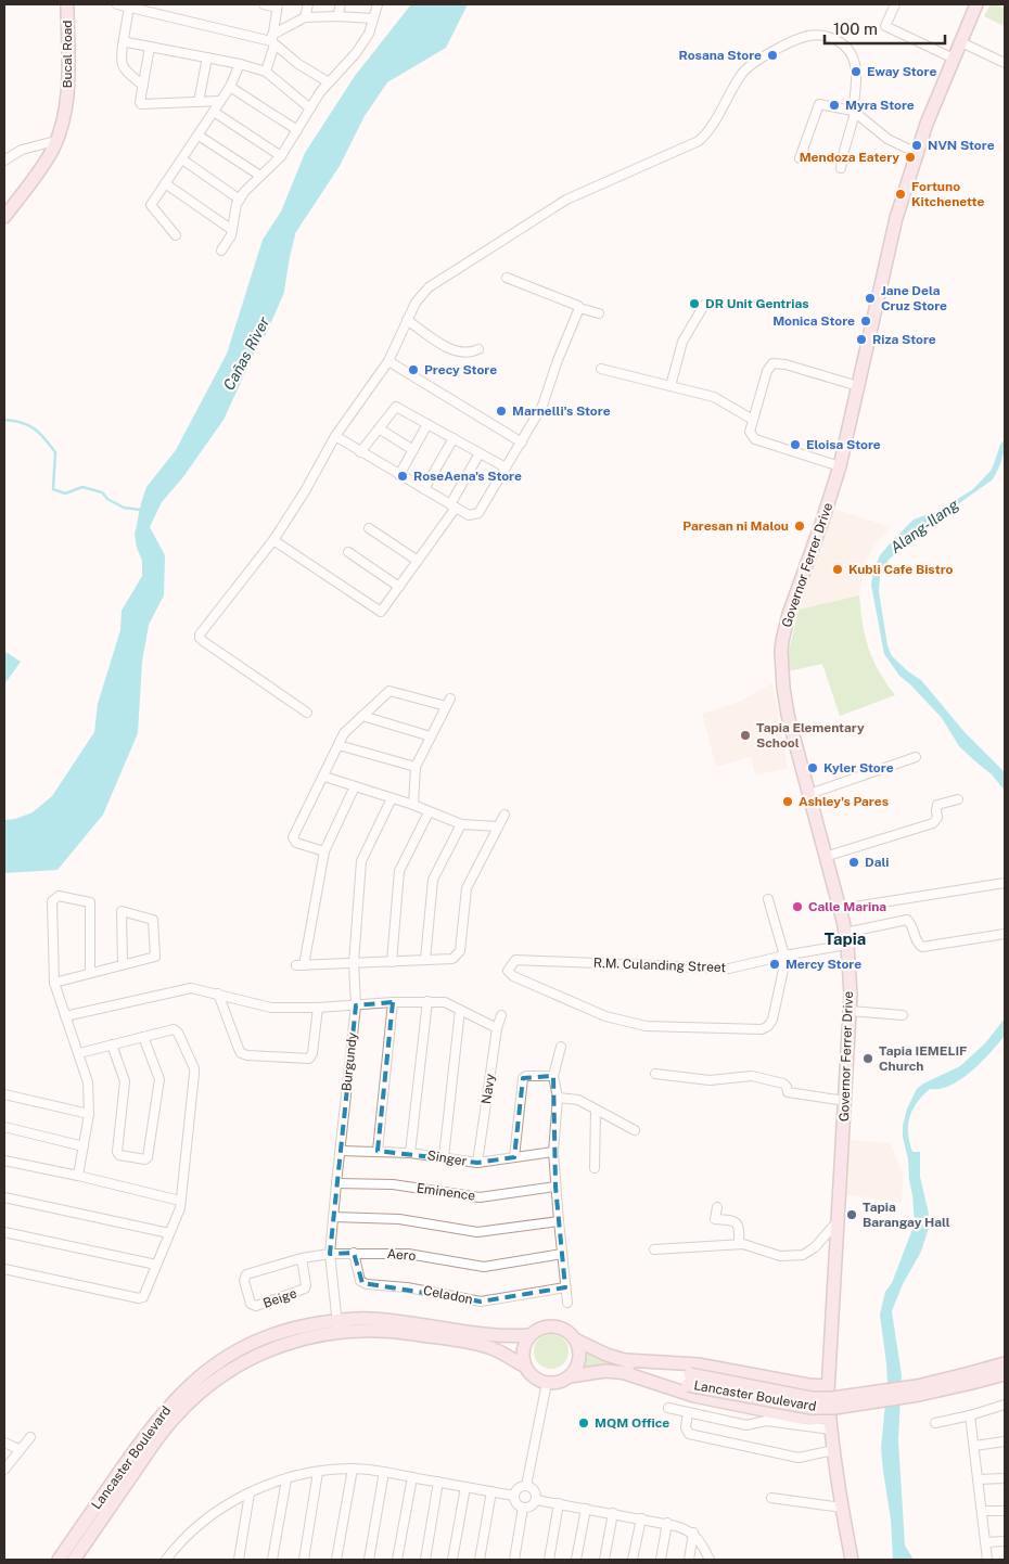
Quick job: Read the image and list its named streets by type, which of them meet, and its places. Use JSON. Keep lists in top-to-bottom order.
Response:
{
  "streets": {
    "main road": ["Bucal Road", "Governor Ferrer Drive", "Lancaster Boulevard"],
    "street": [
      "R.M. Culanding Street",
      "Burgundy",
      "Navy",
      "Singer",
      "Eminence",
      "Aero",
      "Celadon",
      "Beige"
    ]
  },
  "crossings": [
    ["Governor Ferrer Drive", "R.M. Culanding Street"],
    ["Burgundy", "Singer"],
    ["Burgundy", "Eminence"],
    ["Burgundy", "Aero"],
    ["Burgundy", "Lancaster Boulevard"],
    ["Navy", "Singer"],
    ["Aero", "Celadon"],
    ["Aero", "Beige"]
  ],
  "districts": ["Tapia"],
  "water": ["Cañas River", "Alang-Ilang"],
  "places": [
    "Rosana Store",
    "Eway Store",
    "Myra Store",
    "NVN Store",
    "Mendoza Eatery",
    "Fortuno Kitchenette",
    "Jane Dela Cruz Store",
    "DR Unit Gentrias",
    "Monica Store",
    "Riza Store",
    "Precy Store",
    "Marnelli's Store",
    "Eloisa Store",
    "RoseAena's Store",
    "Paresan ni Malou",
    "Kubli Cafe Bistro",
    "Tapia Elementary School",
    "Kyler Store",
    "Ashley's Pares",
    "Dali",
    "Calle Marina",
    "Mercy Store",
    "Tapia IEMELIF Church",
    "Tapia Barangay Hall",
    "MQM Office"
  ],
  "scale_bar": "100 m"
}
